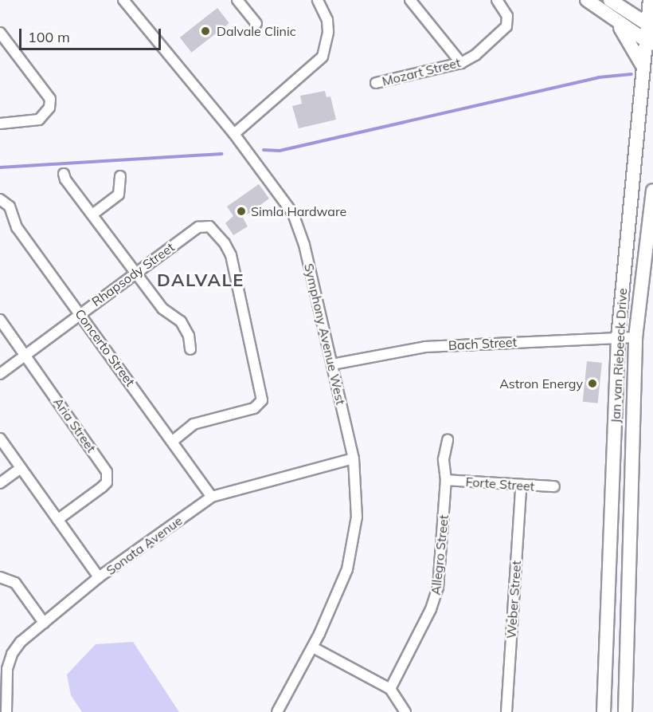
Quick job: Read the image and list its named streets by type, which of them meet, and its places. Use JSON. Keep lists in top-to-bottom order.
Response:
{
  "streets": {
    "main road": ["Jan van Riebeeck Drive"],
    "street": [
      "Mozart Street",
      "Rhapsody Street",
      "Symphony Avenue West",
      "Bach Street",
      "Concerto Street",
      "Aria Street",
      "Forte Street",
      "Sonata Avenue",
      "Allegro Street",
      "Weber Street"
    ]
  },
  "crossings": [
    ["Rhapsody Street", "Concerto Street"],
    ["Rhapsody Street", "Aria Street"],
    ["Symphony Avenue West", "Bach Street"],
    ["Symphony Avenue West", "Sonata Avenue"],
    ["Bach Street", "Jan van Riebeeck Drive"],
    ["Concerto Street", "Sonata Avenue"],
    ["Forte Street", "Allegro Street"],
    ["Forte Street", "Weber Street"]
  ],
  "districts": ["DALVALE"],
  "places": ["Dalvale Clinic", "Simla Hardware", "Astron Energy"],
  "scale_bar": "100 m"
}
